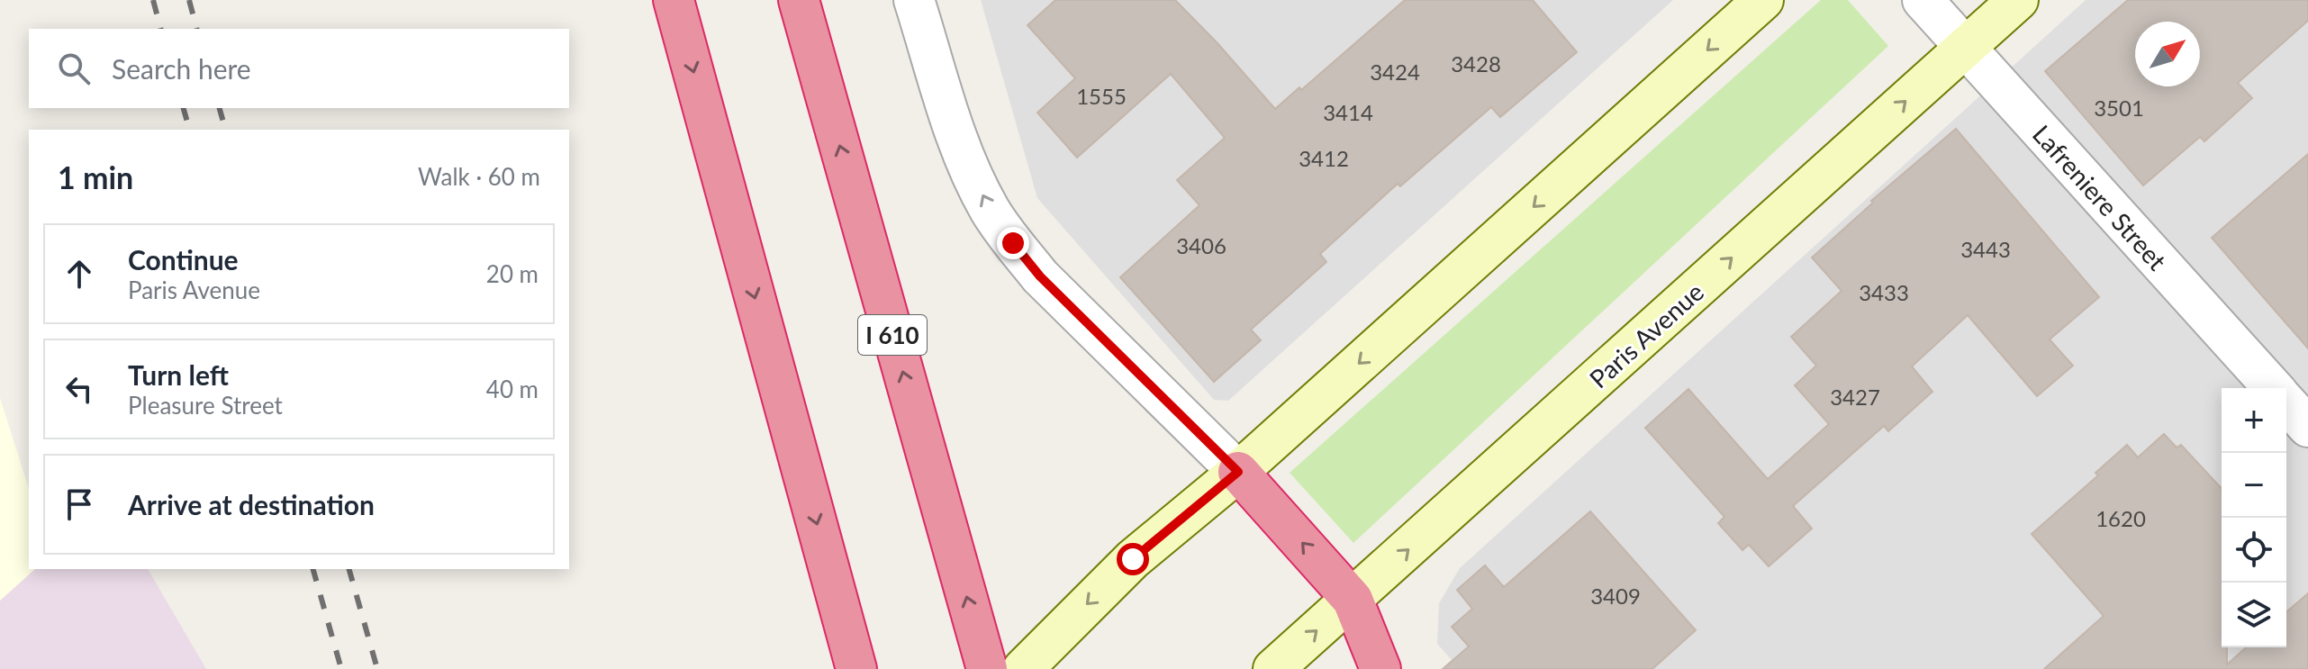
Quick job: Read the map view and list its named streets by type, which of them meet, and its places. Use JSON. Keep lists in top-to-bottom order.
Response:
{
  "streets": {
    "highway": ["I 610"],
    "street": ["Lafreniere Street", "Paris Avenue"]
  },
  "crossings": [
    ["Lafreniere Street", "Paris Avenue"]
  ],
  "house_numbers": [
    "3428",
    "3424",
    "1555",
    "3501",
    "3414",
    "3412",
    "3406",
    "3443",
    "3433",
    "3427",
    "1620",
    "3409"
  ],
  "north": "top right",
  "page": {
    "search": "Search here",
    "heading": ["1 min", "Walk · 60 m"],
    "list": [
      ["Continue", "Paris Avenue", "20 m"],
      ["Turn left", "Pleasure Street", "40 m"],
      "Arrive at destination"
    ],
    "map_buttons": ["+", "−"]
  }
}
